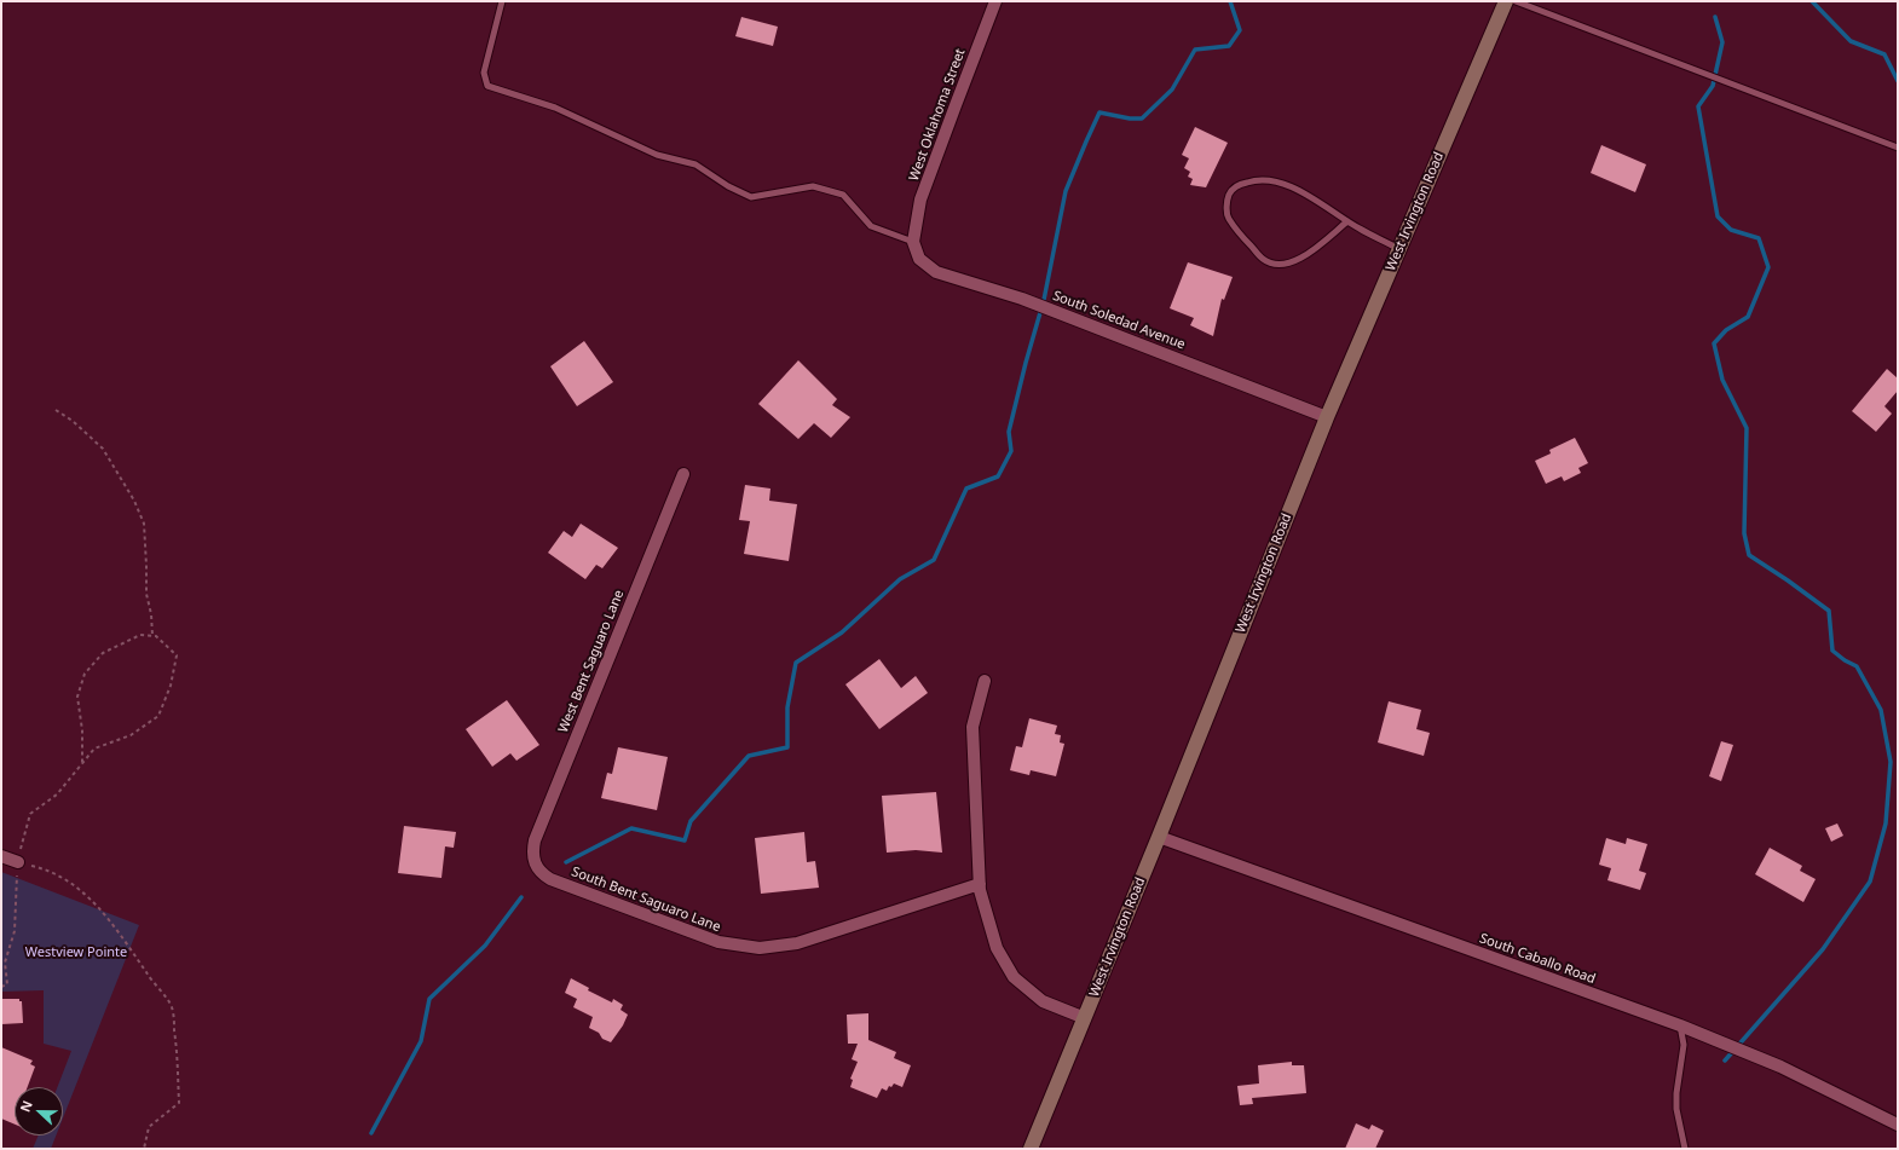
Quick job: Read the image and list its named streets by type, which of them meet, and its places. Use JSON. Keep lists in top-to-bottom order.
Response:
{
  "streets": {
    "main road": ["West Irvington Road"],
    "street": [
      "West Oklahoma Street",
      "South Soledad Avenue",
      "West Bent Saguaro Lane",
      "South Bent Saguaro Lane",
      "South Caballo Road"
    ]
  },
  "crossings": [
    ["West Oklahoma Street", "South Soledad Avenue"],
    ["West Irvington Road", "South Soledad Avenue"],
    ["West Irvington Road", "South Caballo Road"],
    ["West Bent Saguaro Lane", "South Bent Saguaro Lane"]
  ],
  "parks": ["Westview Pointe"],
  "north": "left"
}
